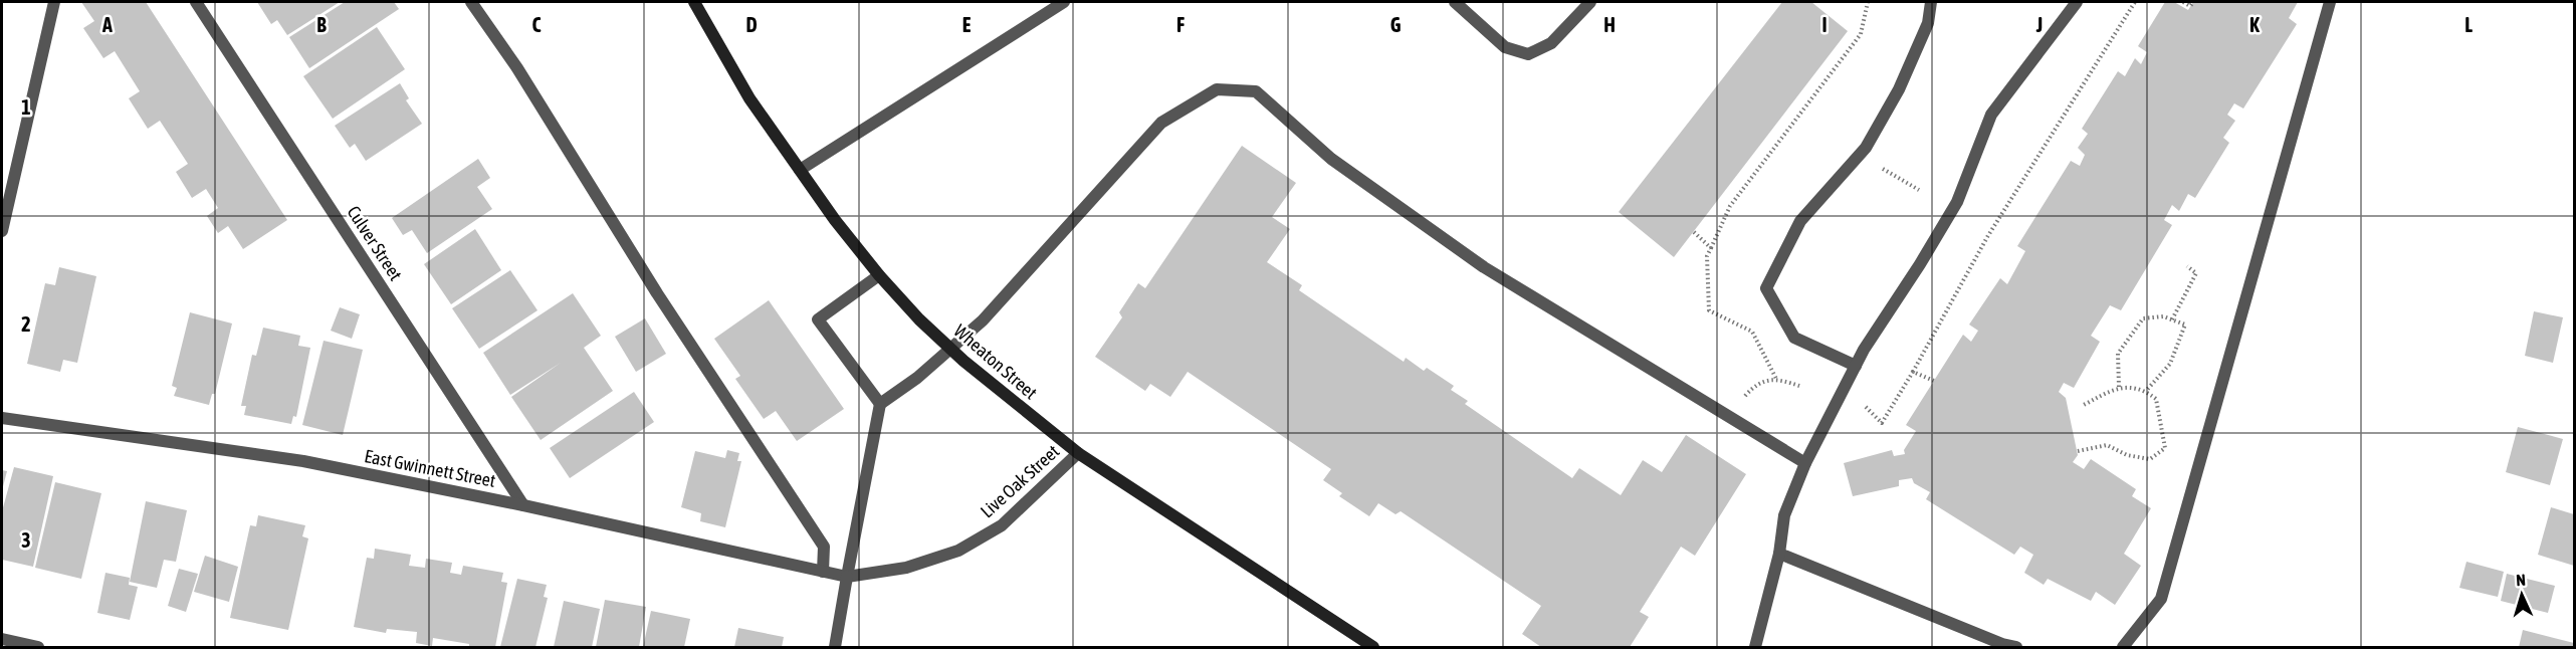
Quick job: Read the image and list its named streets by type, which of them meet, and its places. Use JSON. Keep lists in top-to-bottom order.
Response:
{
  "streets": {
    "main road": ["Wheaton Street"],
    "street": ["Culver Street", "East Gwinnett Street", "Live Oak Street"]
  },
  "crossings": [
    ["Culver Street", "East Gwinnett Street"],
    ["Wheaton Street", "Live Oak Street"],
    ["East Gwinnett Street", "Live Oak Street"]
  ],
  "north": "top",
  "grid": {
    "columns": [
      "A",
      "B",
      "C",
      "D",
      "E",
      "F",
      "G",
      "H",
      "I",
      "J",
      "K",
      "L"
    ],
    "rows": ["1", "2", "3"]
  }
}
